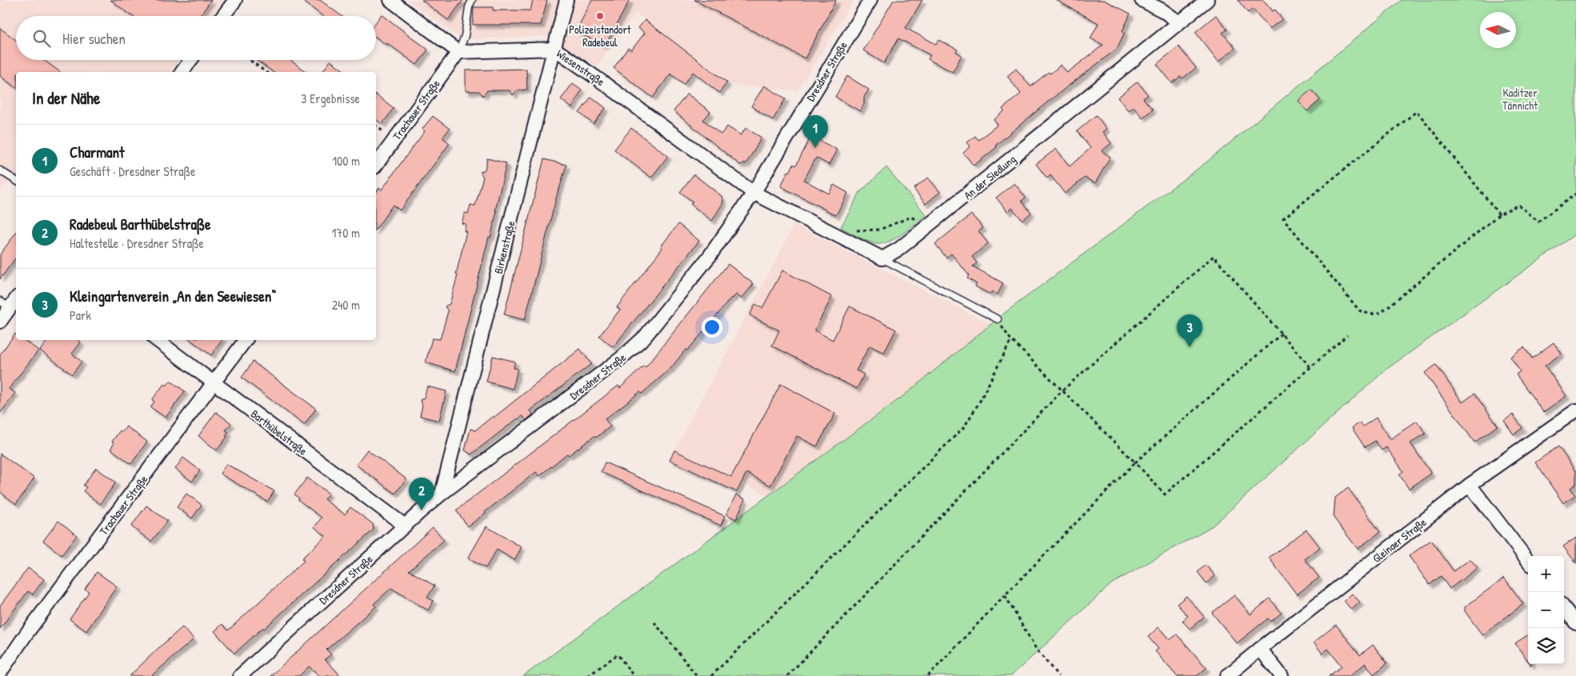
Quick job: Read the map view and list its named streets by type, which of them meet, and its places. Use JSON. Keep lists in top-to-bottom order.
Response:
{
  "streets": {
    "street": [
      "Wiesenstraße",
      "Dresdner Straße",
      "Trachauer Straße",
      "An der Siedlung",
      "Birkenstraße",
      "Barthübelstraße",
      "Gleinaer Straße"
    ]
  },
  "crossings": [
    ["Wiesenstraße", "Dresdner Straße"],
    ["Wiesenstraße", "Trachauer Straße"],
    ["Wiesenstraße", "Birkenstraße"],
    ["Dresdner Straße", "Birkenstraße"],
    ["Dresdner Straße", "Barthübelstraße"],
    ["Trachauer Straße", "Barthübelstraße"]
  ],
  "parks": ["Kaditzer Tännicht"],
  "places": ["Polizeistandort Radebeul"],
  "north": "left",
  "page": {
    "search": "Hier suchen",
    "heading": ["In der Nähe", "3 Ergebnisse"],
    "pins": ["1", "3", "2"],
    "list": [
      {
        "mark": "1",
        "name": "Charmant",
        "note": "Geschäft · Dresdner Straße",
        "value": "100 m"
      },
      {
        "mark": "2",
        "name": "Radebeul Barthübelstraße",
        "note": "Haltestelle · Dresdner Straße",
        "value": "170 m"
      },
      {
        "mark": "3",
        "name": "Kleingartenverein „An den Seewiesen“",
        "note": "Park",
        "value": "240 m"
      }
    ],
    "map_buttons": ["+", "−"]
  }
}
